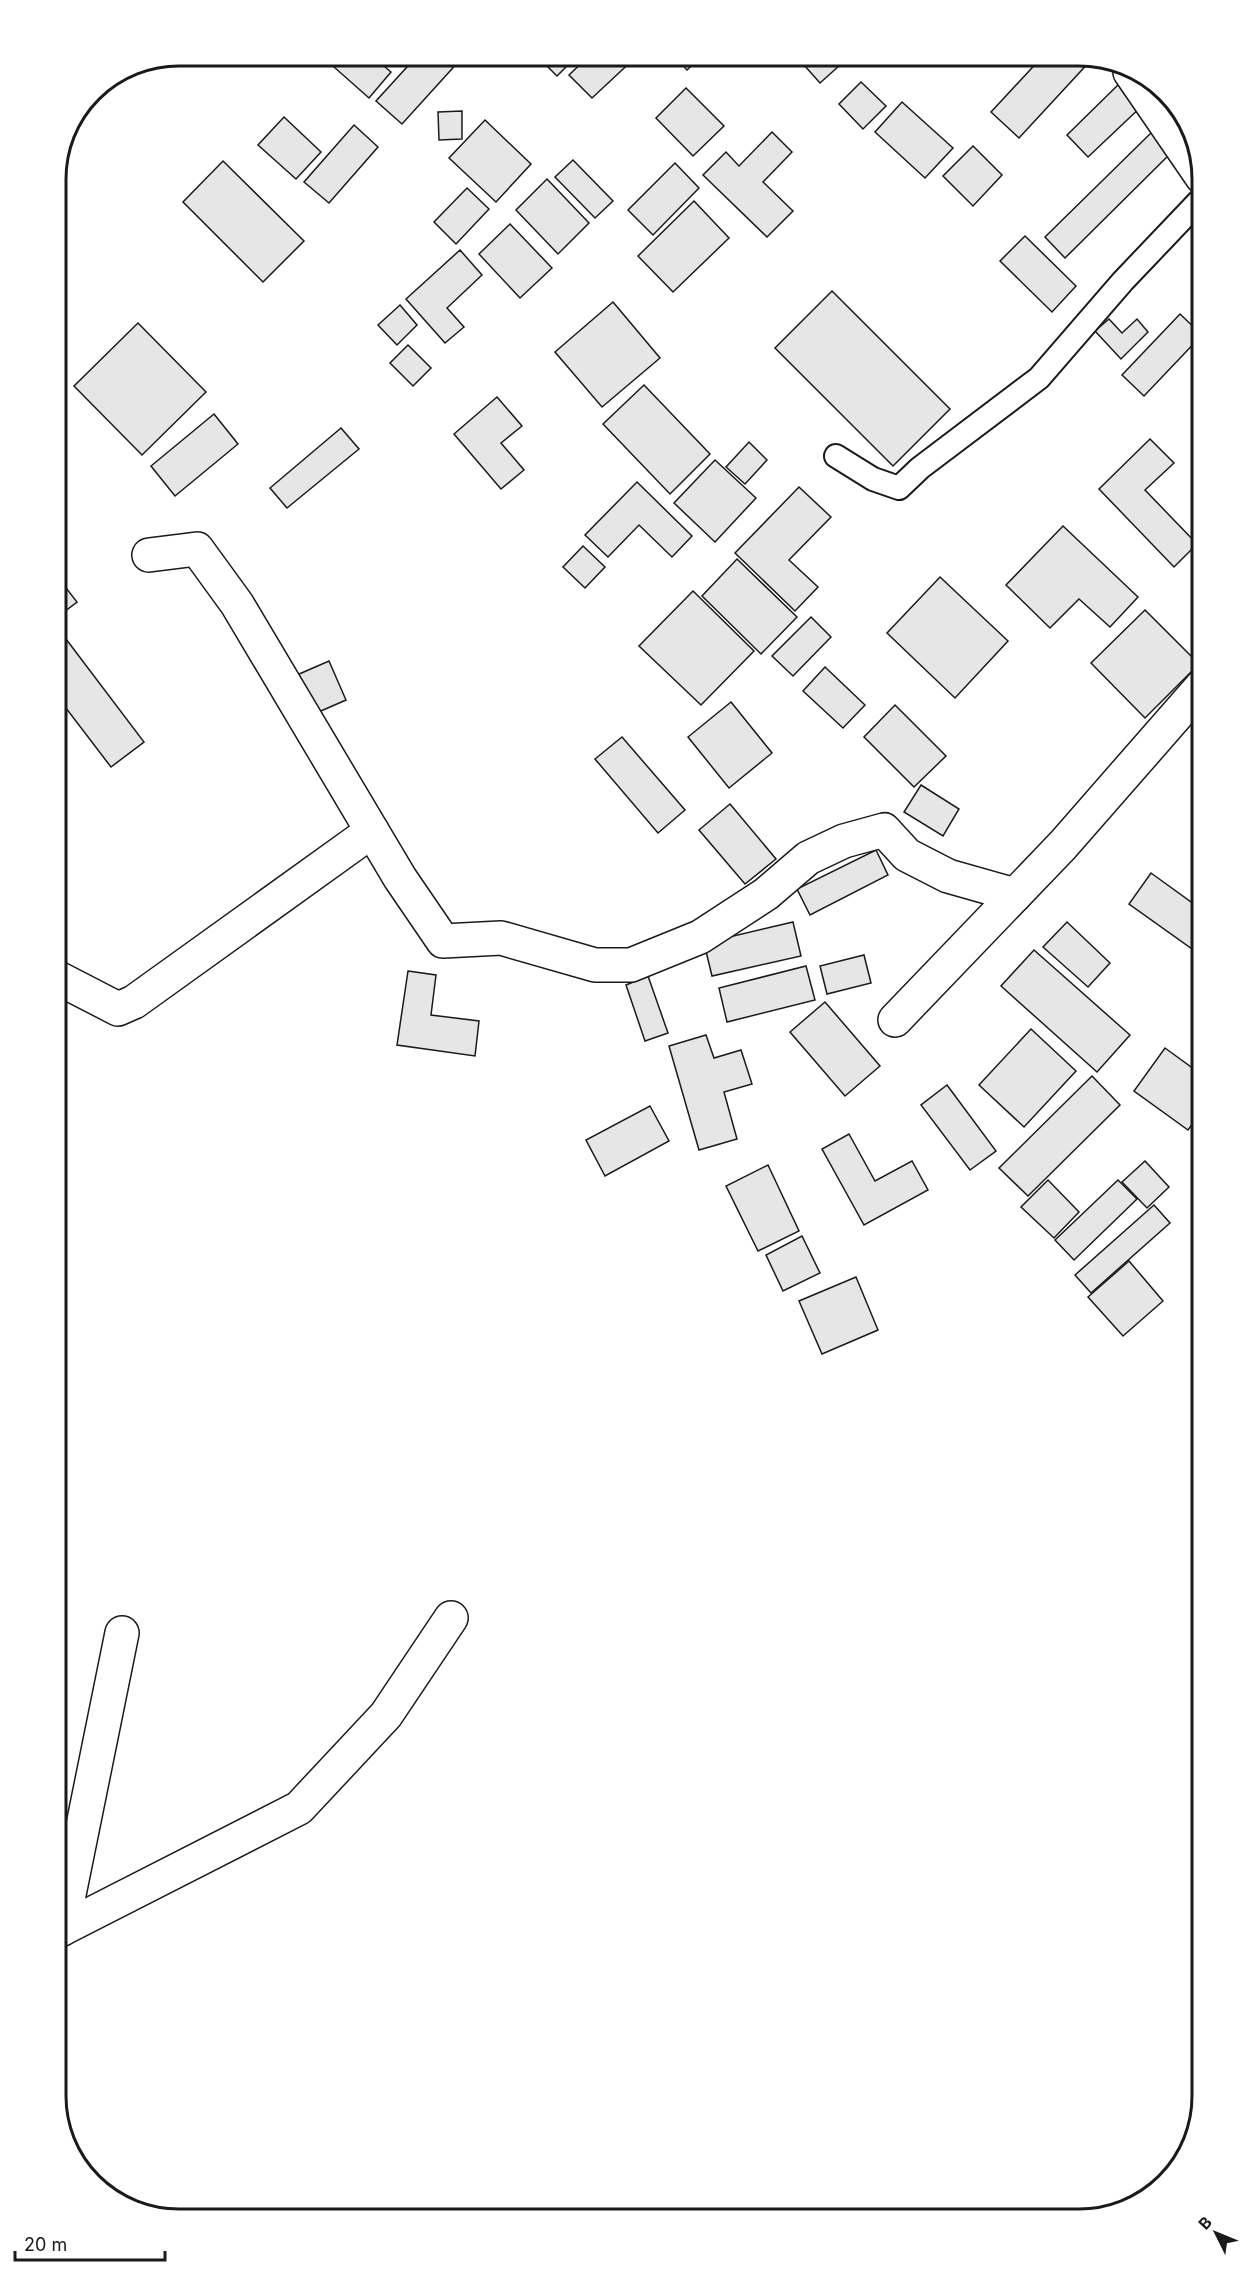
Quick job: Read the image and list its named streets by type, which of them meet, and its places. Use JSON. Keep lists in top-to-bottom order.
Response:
{
  "scale_bar": "20 m",
  "north": "top left"
}
